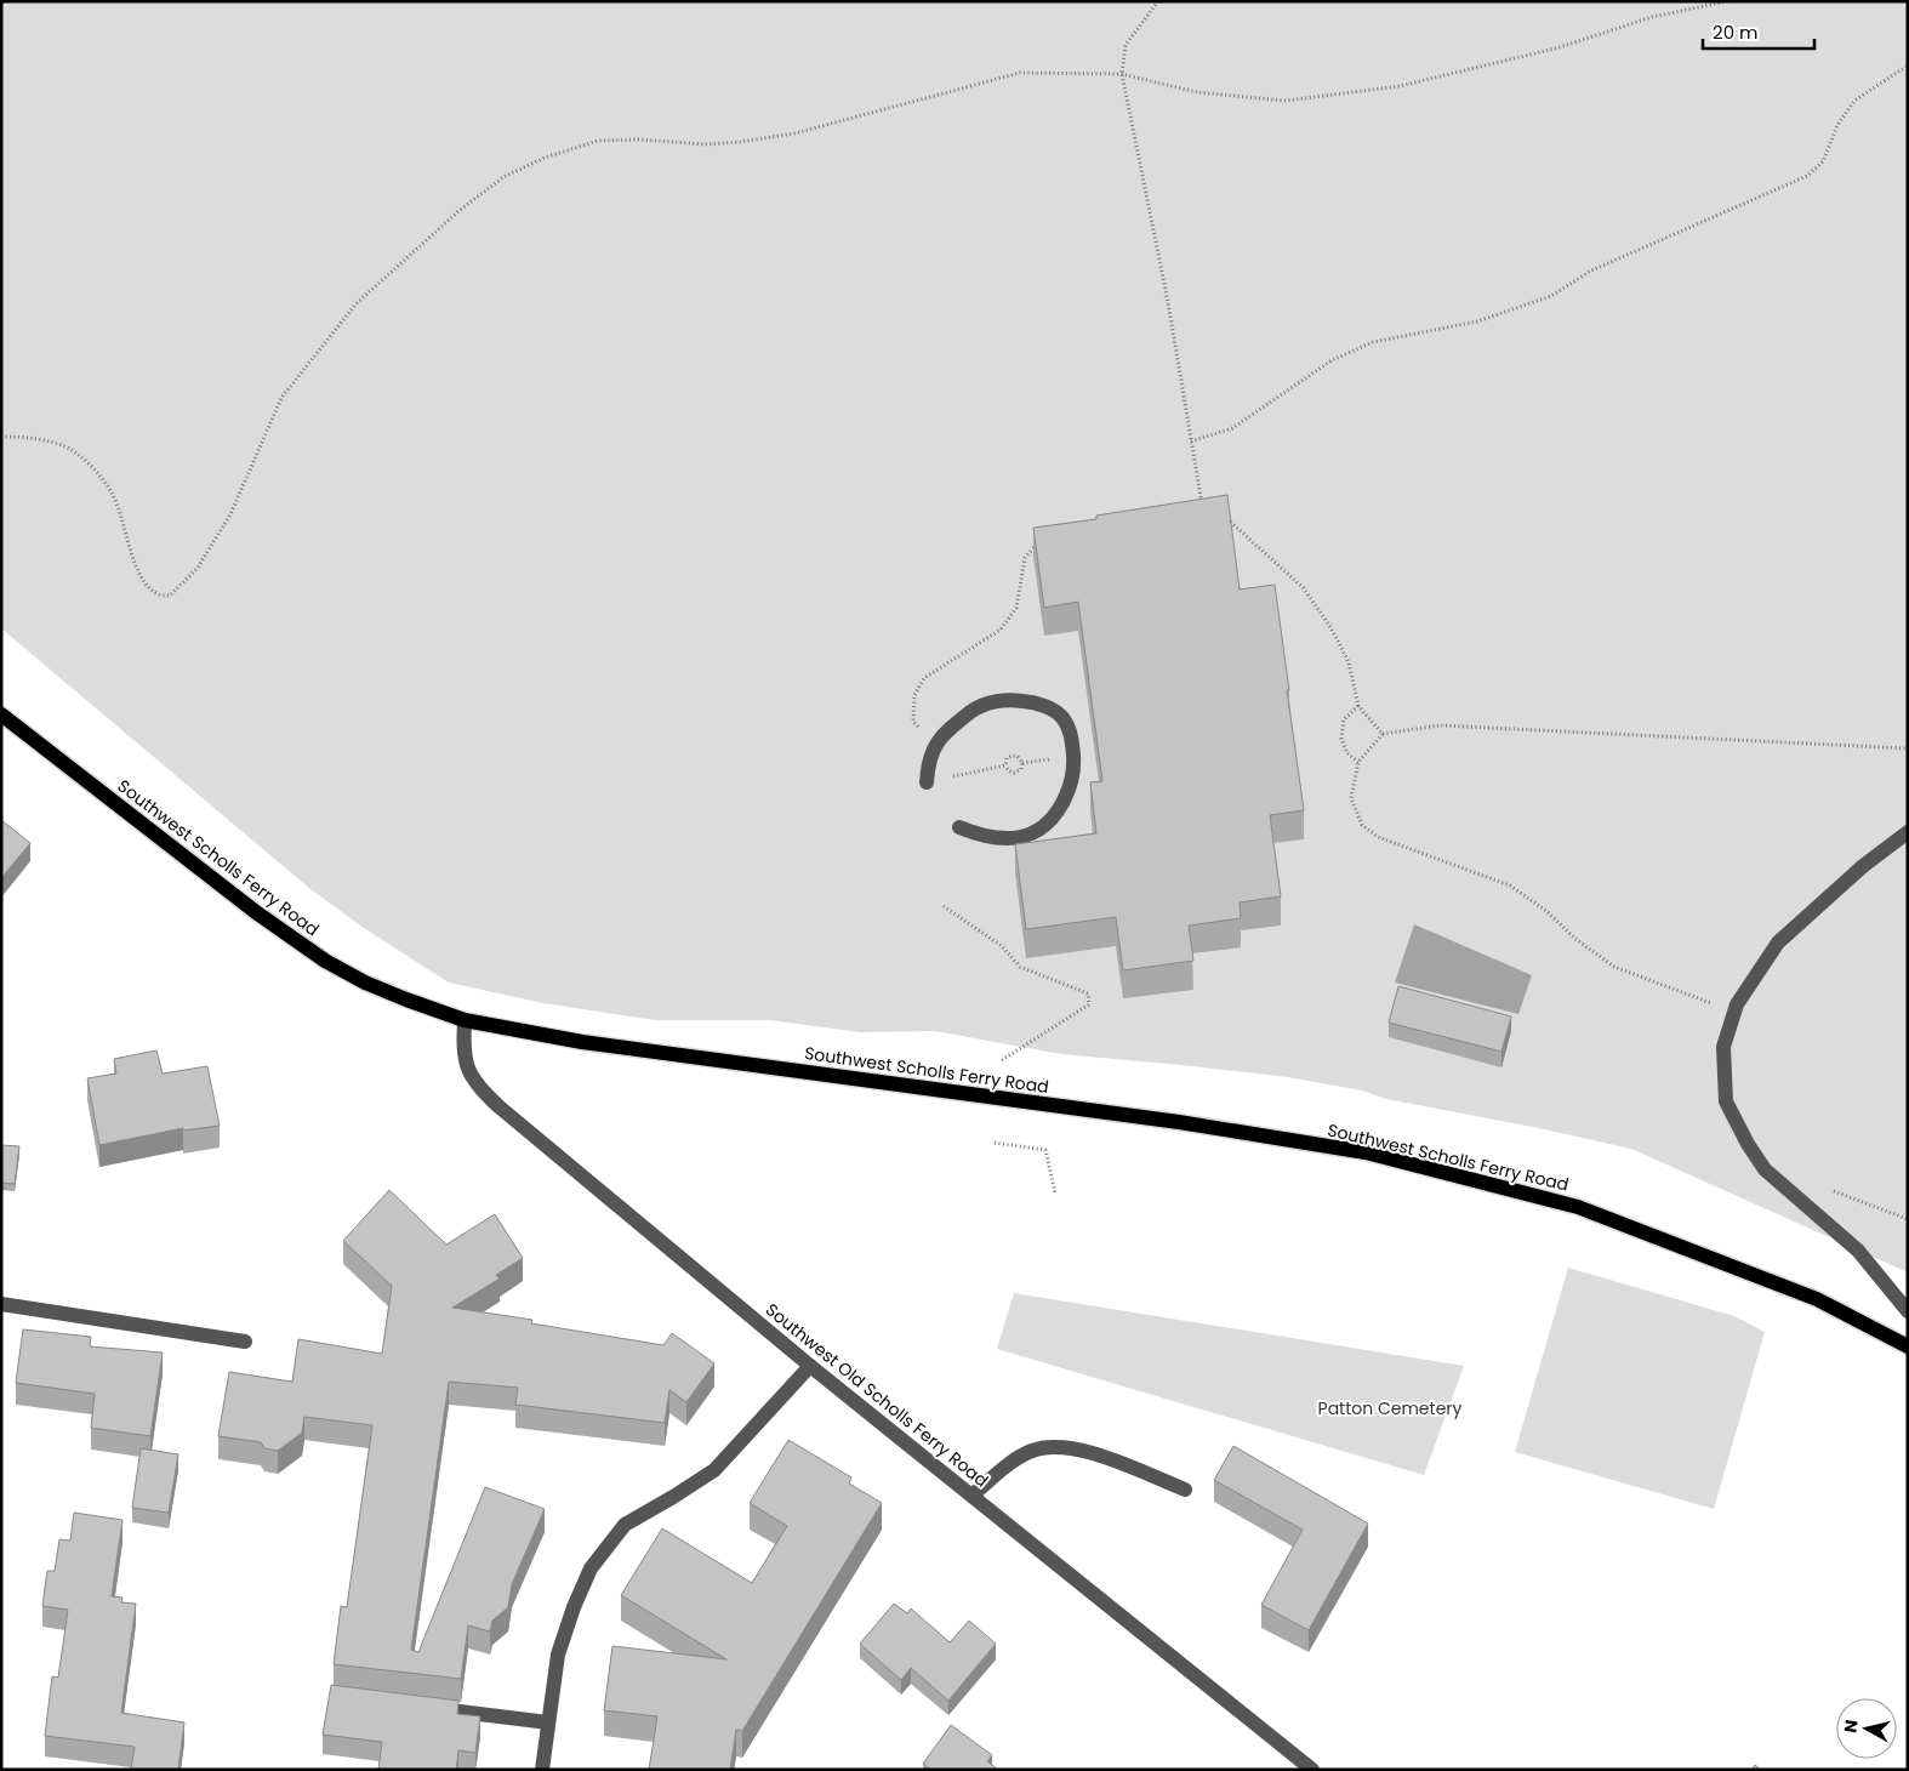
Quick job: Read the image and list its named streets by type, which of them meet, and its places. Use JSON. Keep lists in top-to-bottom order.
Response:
{
  "streets": {
    "main road": ["Southwest Scholls Ferry Road"],
    "street": ["Southwest Old Scholls Ferry Road"]
  },
  "crossings": [
    ["Southwest Scholls Ferry Road", "Southwest Old Scholls Ferry Road"]
  ],
  "parks": ["Patton Cemetery"],
  "scale_bar": "20 m",
  "north": "left"
}
